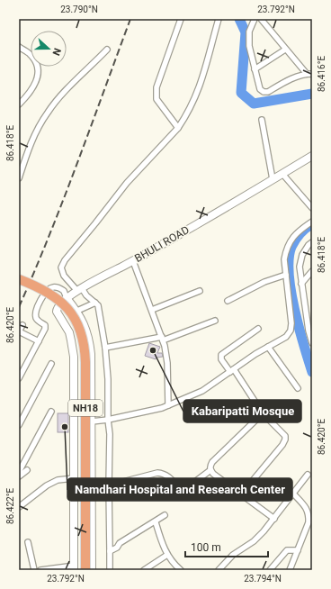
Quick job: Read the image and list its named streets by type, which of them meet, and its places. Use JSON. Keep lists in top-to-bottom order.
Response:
{
  "streets": {
    "highway": ["NH18"],
    "main road": ["BHULI ROAD"]
  },
  "places": ["Kabaripatti Mosque", "Namdhari Hospital and Research Center"],
  "scale_bar": "100 m",
  "north": "right",
  "coordinates": [
    "23.790°N",
    "23.792°N",
    "86.416°E",
    "86.418°E",
    "86.420°E",
    "86.422°E",
    "23.794°N"
  ]
}
